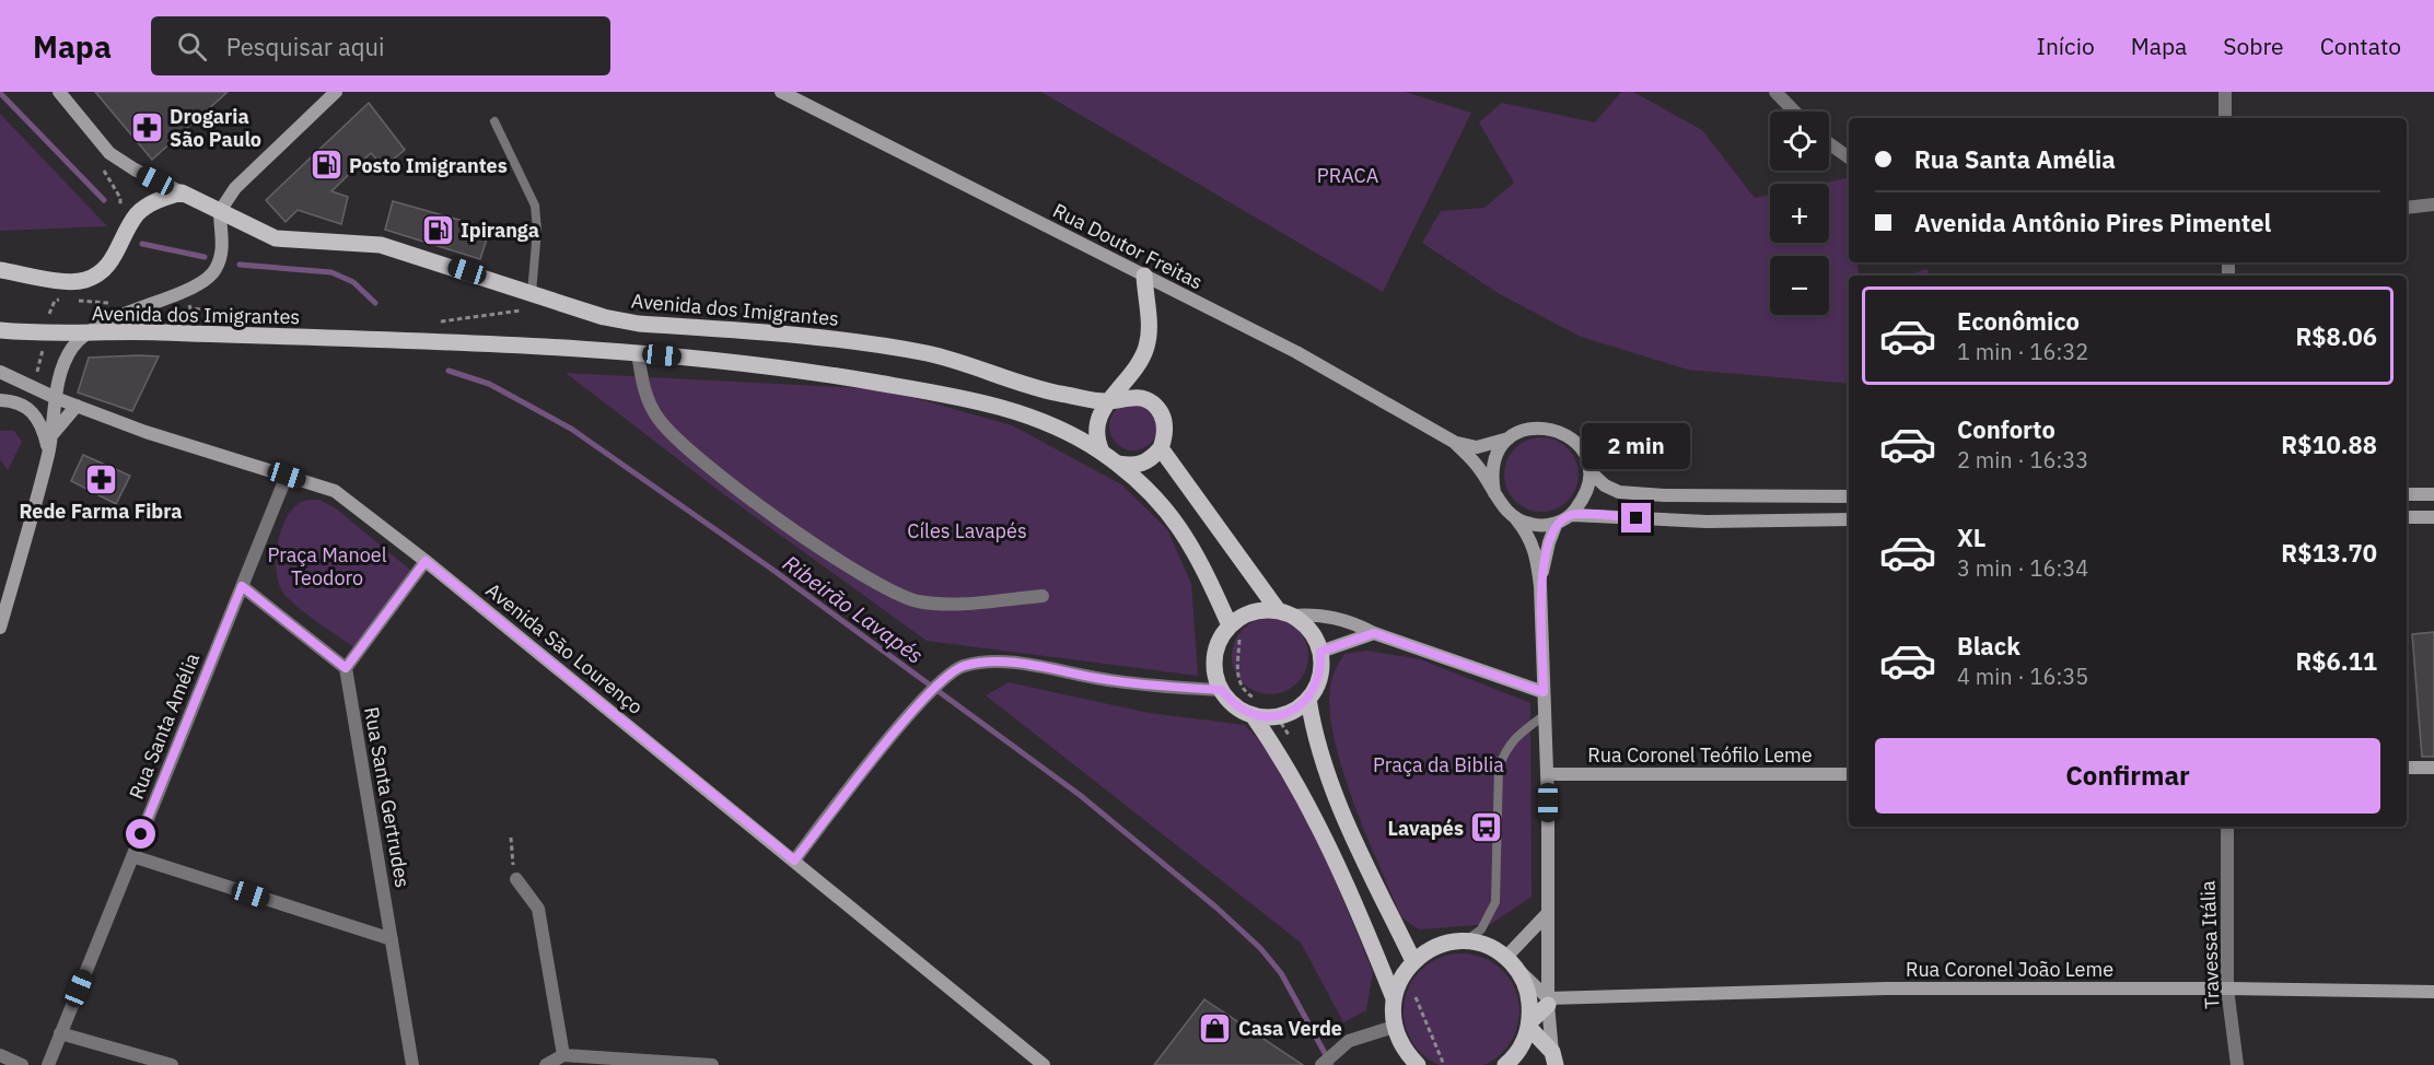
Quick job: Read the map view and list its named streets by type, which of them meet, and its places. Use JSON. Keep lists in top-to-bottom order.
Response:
{
  "streets": {
    "main road": ["Avenida dos Imigrantes"],
    "street": [
      "Rua Doutor Freitas",
      "Avenida São Lourenço",
      "Rua Santa Amélia",
      "Rua Coronel Teófilo Leme",
      "Rua Santa Gertrudes",
      "Travessa Itália",
      "Rua Coronel João Leme"
    ]
  },
  "crossings": [
    ["Avenida São Lourenço", "Rua Santa Amélia"],
    ["Travessa Itália", "Rua Coronel João Leme"]
  ],
  "water": ["Ribeirão Lavapés"],
  "parks": [
    "PRACA",
    "Cíles Lavapés",
    "Praça Manoel Teodoro",
    "Praça da Biblia"
  ],
  "places": {
    "pharmacy": ["Drogaria São Paulo", "Rede Farma Fibra"],
    "fuel station": ["Posto Imigrantes", "Ipiranga"],
    "bus stop": ["Lavapés"],
    "shop": ["Casa Verde"]
  },
  "page": {
    "header": "Mapa",
    "search": "Pesquisar aqui",
    "nav": [
      "Início",
      "Mapa",
      "Sobre",
      "Contato"
    ],
    "map_buttons": ["+", "−"],
    "banner": ["Rua Santa Amélia", "Avenida Antônio Pires Pimentel"],
    "list": [
      {
        "name": "Econômico",
        "note": "1 min · 16:32",
        "value": "R$8.06"
      },
      {
        "name": "Conforto",
        "note": "2 min · 16:33",
        "value": "R$10.88"
      },
      {
        "name": "XL",
        "note": "3 min · 16:34",
        "value": "R$13.70"
      },
      {
        "name": "Black",
        "note": "4 min · 16:35",
        "value": "R$6.11"
      }
    ],
    "bubble": "2 min",
    "buttons": "Confirmar"
  }
}
